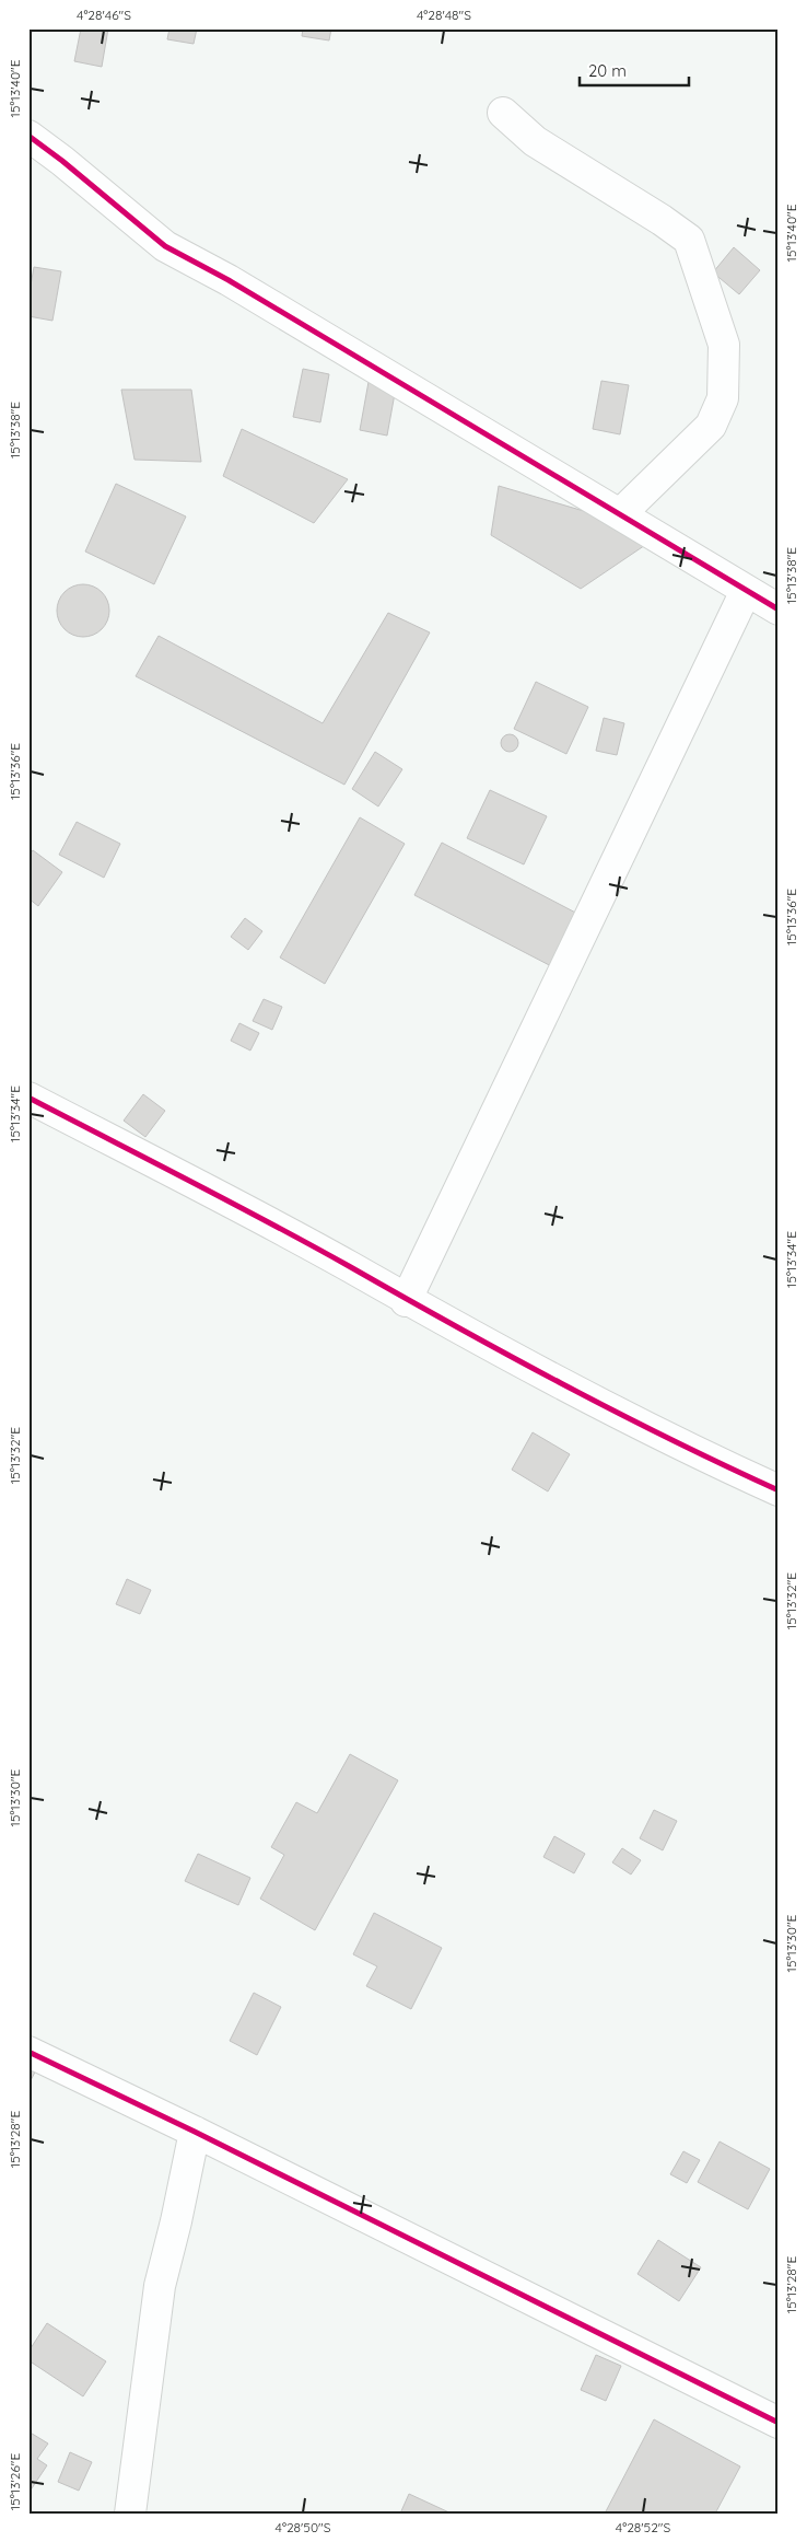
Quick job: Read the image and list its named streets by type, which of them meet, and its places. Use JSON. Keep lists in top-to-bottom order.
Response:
{
  "scale_bar": "20 m",
  "coordinates": [
    "4°28'46\"S",
    "4°28'48\"S",
    "15°13'40\"E",
    "15°13'38\"E",
    "15°13'36\"E",
    "15°13'34\"E",
    "15°13'32\"E",
    "15°13'30\"E",
    "15°13'28\"E",
    "15°13'26\"E",
    "4°28'50\"S",
    "4°28'52\"S"
  ]
}
